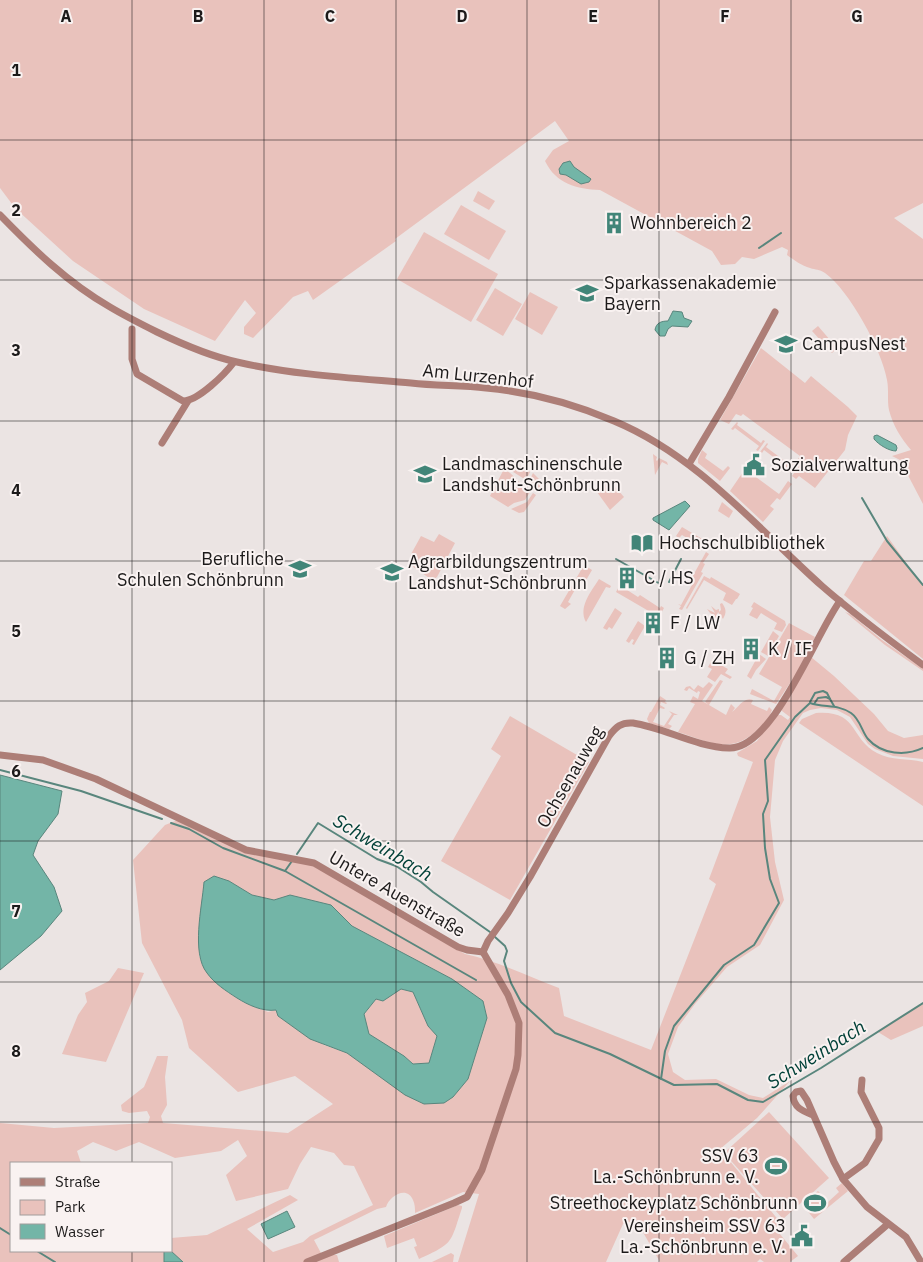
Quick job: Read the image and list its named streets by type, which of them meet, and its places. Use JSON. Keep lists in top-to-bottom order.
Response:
{
  "streets": {
    "street": ["Am Lurzenhof", "Ochsenauweg", "Untere Auenstraße"]
  },
  "crossings": [
    ["Am Lurzenhof", "Ochsenauweg"],
    ["Ochsenauweg", "Untere Auenstraße"]
  ],
  "water": ["Schweinbach"],
  "places": {
    "building": [
      "Wohnbereich 2",
      "C / HS",
      "F / LW",
      "K / IF",
      "G / ZH"
    ],
    "school or university": [
      "Sparkassenakademie Bayern",
      "CampusNest",
      "Landmaschinenschule Landshut-Schönbrunn",
      "Berufliche Schulen Schönbrunn",
      "Agrarbildungszentrum Landshut-Schönbrunn"
    ],
    "public building": ["Sozialverwaltung", "Vereinsheim SSV 63 La.-Schönbrunn e. V."],
    "library": ["Hochschulbibliothek"],
    "sports": ["SSV 63 La.-Schönbrunn e. V.", "Streethockeyplatz Schönbrunn"]
  },
  "legend": ["Straße", "Park", "Wasser"],
  "grid": {
    "columns": [
      "A",
      "B",
      "C",
      "D",
      "E",
      "F",
      "G"
    ],
    "rows": [
      "1",
      "2",
      "3",
      "4",
      "5",
      "6",
      "7",
      "8"
    ]
  }
}
